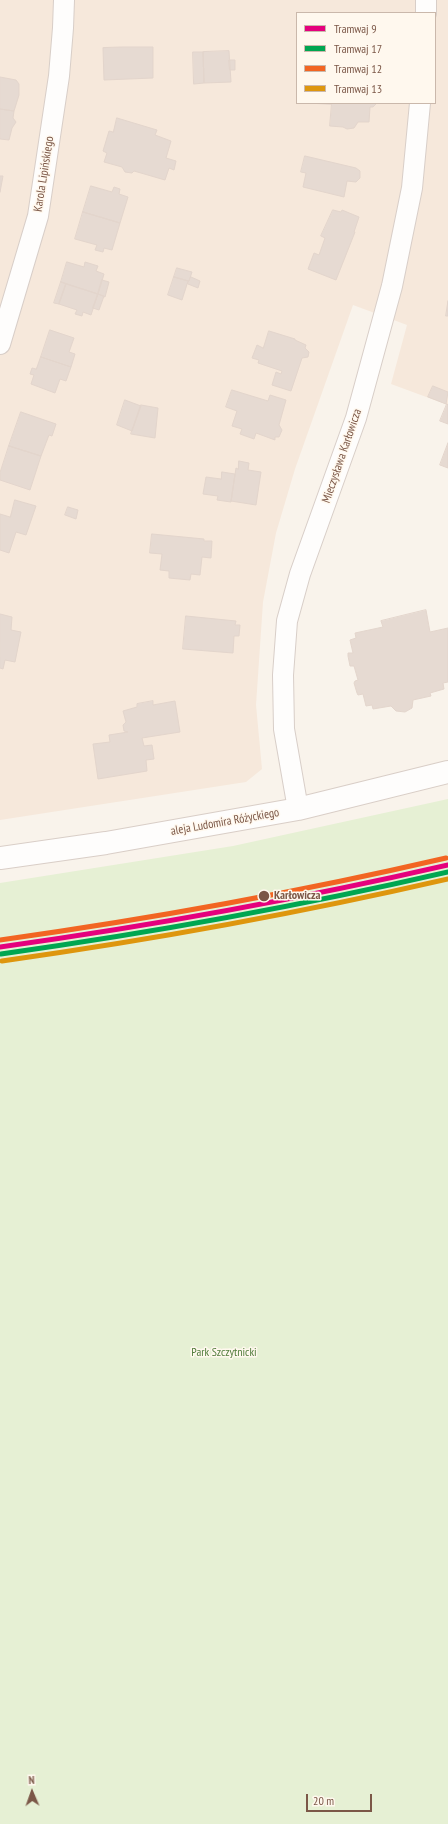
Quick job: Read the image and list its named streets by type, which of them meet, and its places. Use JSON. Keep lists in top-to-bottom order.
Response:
{
  "streets": {
    "street": ["Karola Lipińskiego", "Mieczysława Karłowicza", "aleja Ludomira Różyckiego"]
  },
  "crossings": [
    ["Mieczysława Karłowicza", "aleja Ludomira Różyckiego"]
  ],
  "parks": ["Park Szczytnicki"],
  "places": ["Karłowicza"],
  "lines": [
    "tram line 12",
    "tram line 9",
    "tram line 17",
    "tram line 13"
  ],
  "legend": [
    "Tramwaj 9",
    "Tramwaj 17",
    "Tramwaj 12",
    "Tramwaj 13"
  ],
  "scale_bar": "20 m",
  "north": "top"
}
